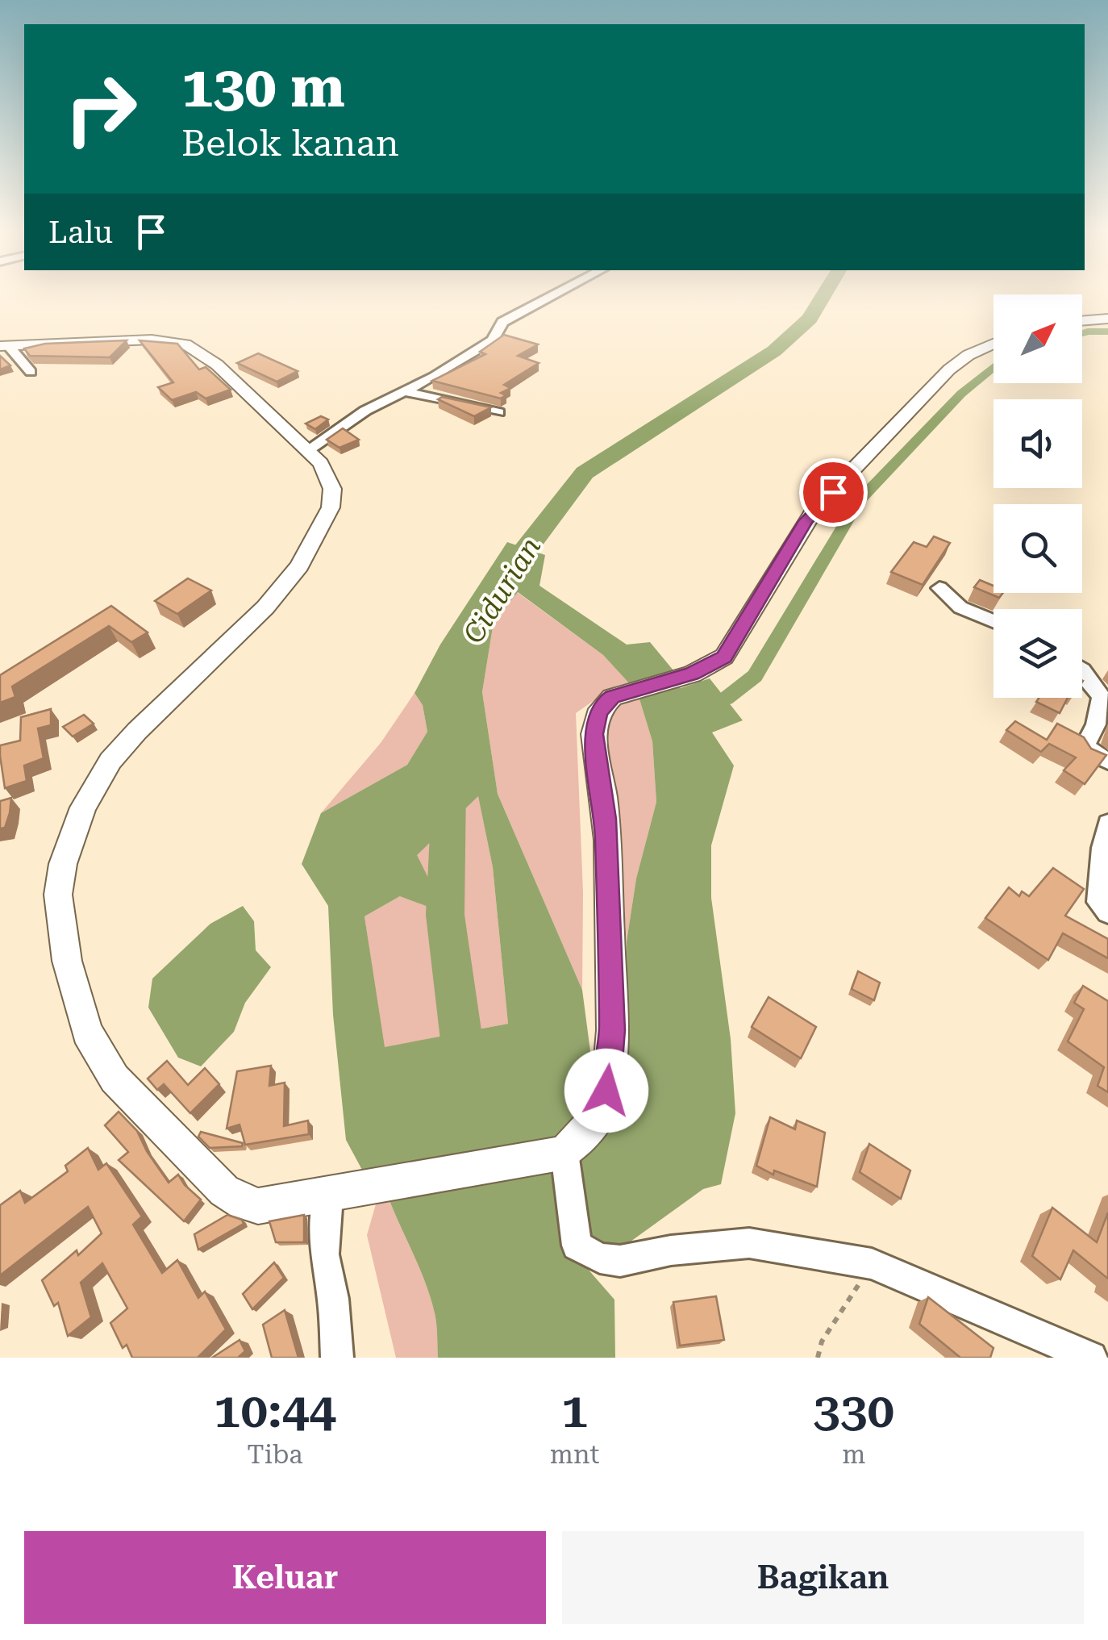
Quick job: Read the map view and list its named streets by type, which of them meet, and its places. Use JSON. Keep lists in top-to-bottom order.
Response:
{
  "water": ["Cidurian"],
  "north": "top right",
  "page": {
    "turn": ["130 m", "Belok kanan"],
    "then": "Lalu",
    "eta": [
      "10:44",
      "Tiba",
      "1",
      "mnt",
      "330",
      "m"
    ],
    "buttons": ["Keluar", "Bagikan"]
  }
}
